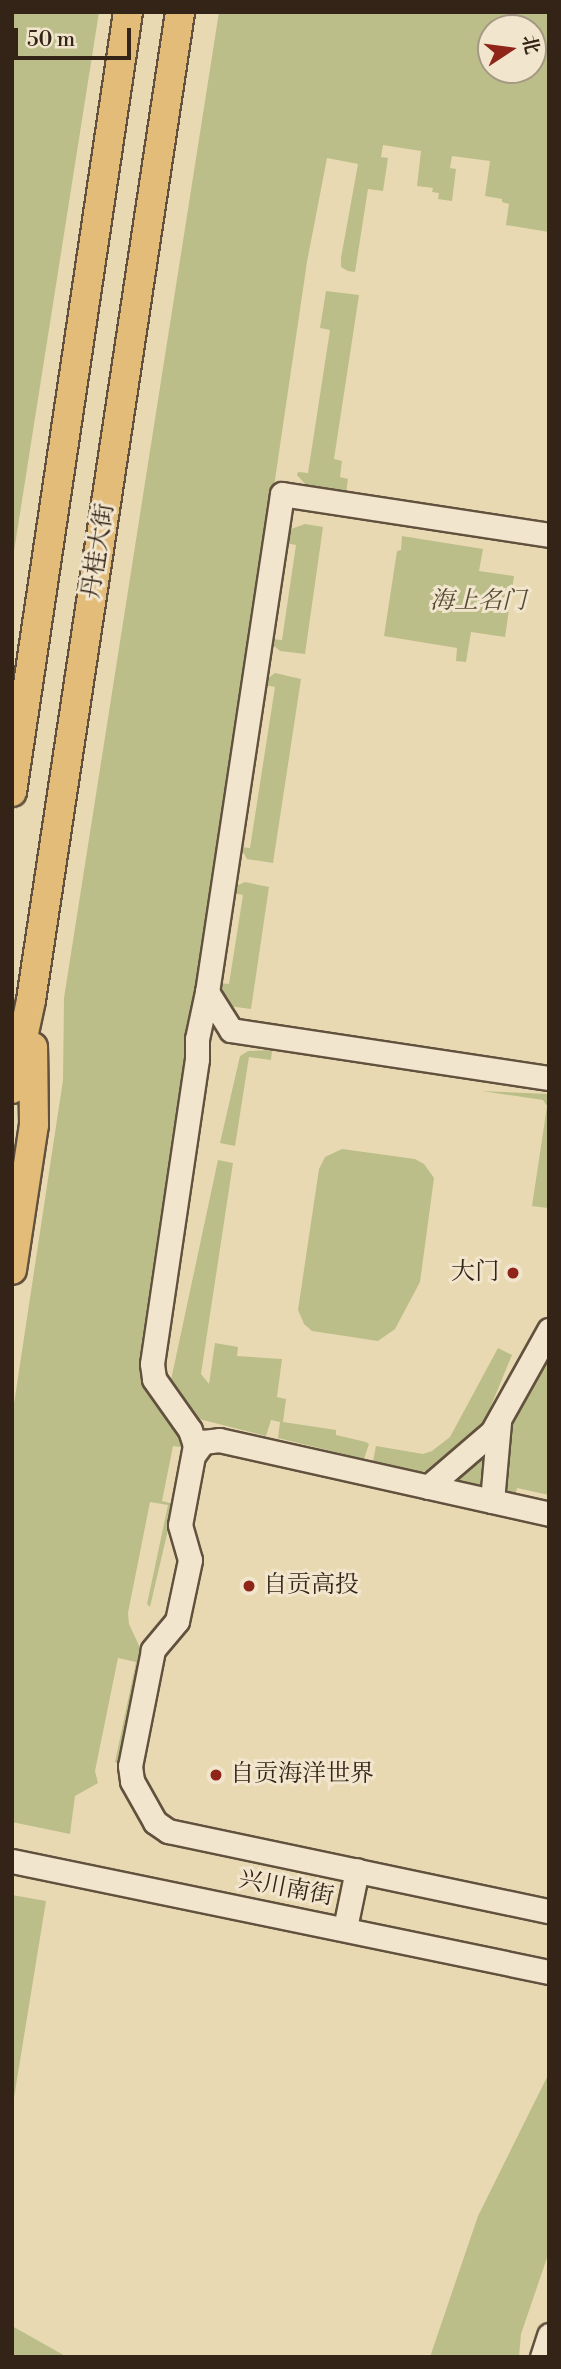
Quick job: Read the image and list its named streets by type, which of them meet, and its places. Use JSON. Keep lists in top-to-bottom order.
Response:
{
  "streets": {
    "main road": ["丹桂大街"],
    "street": ["兴川南街"]
  },
  "parks": ["海上名门"],
  "places": ["大门", "自贡高投", "自贡海洋世界"],
  "scale_bar": "50 m",
  "north": "right"
}
